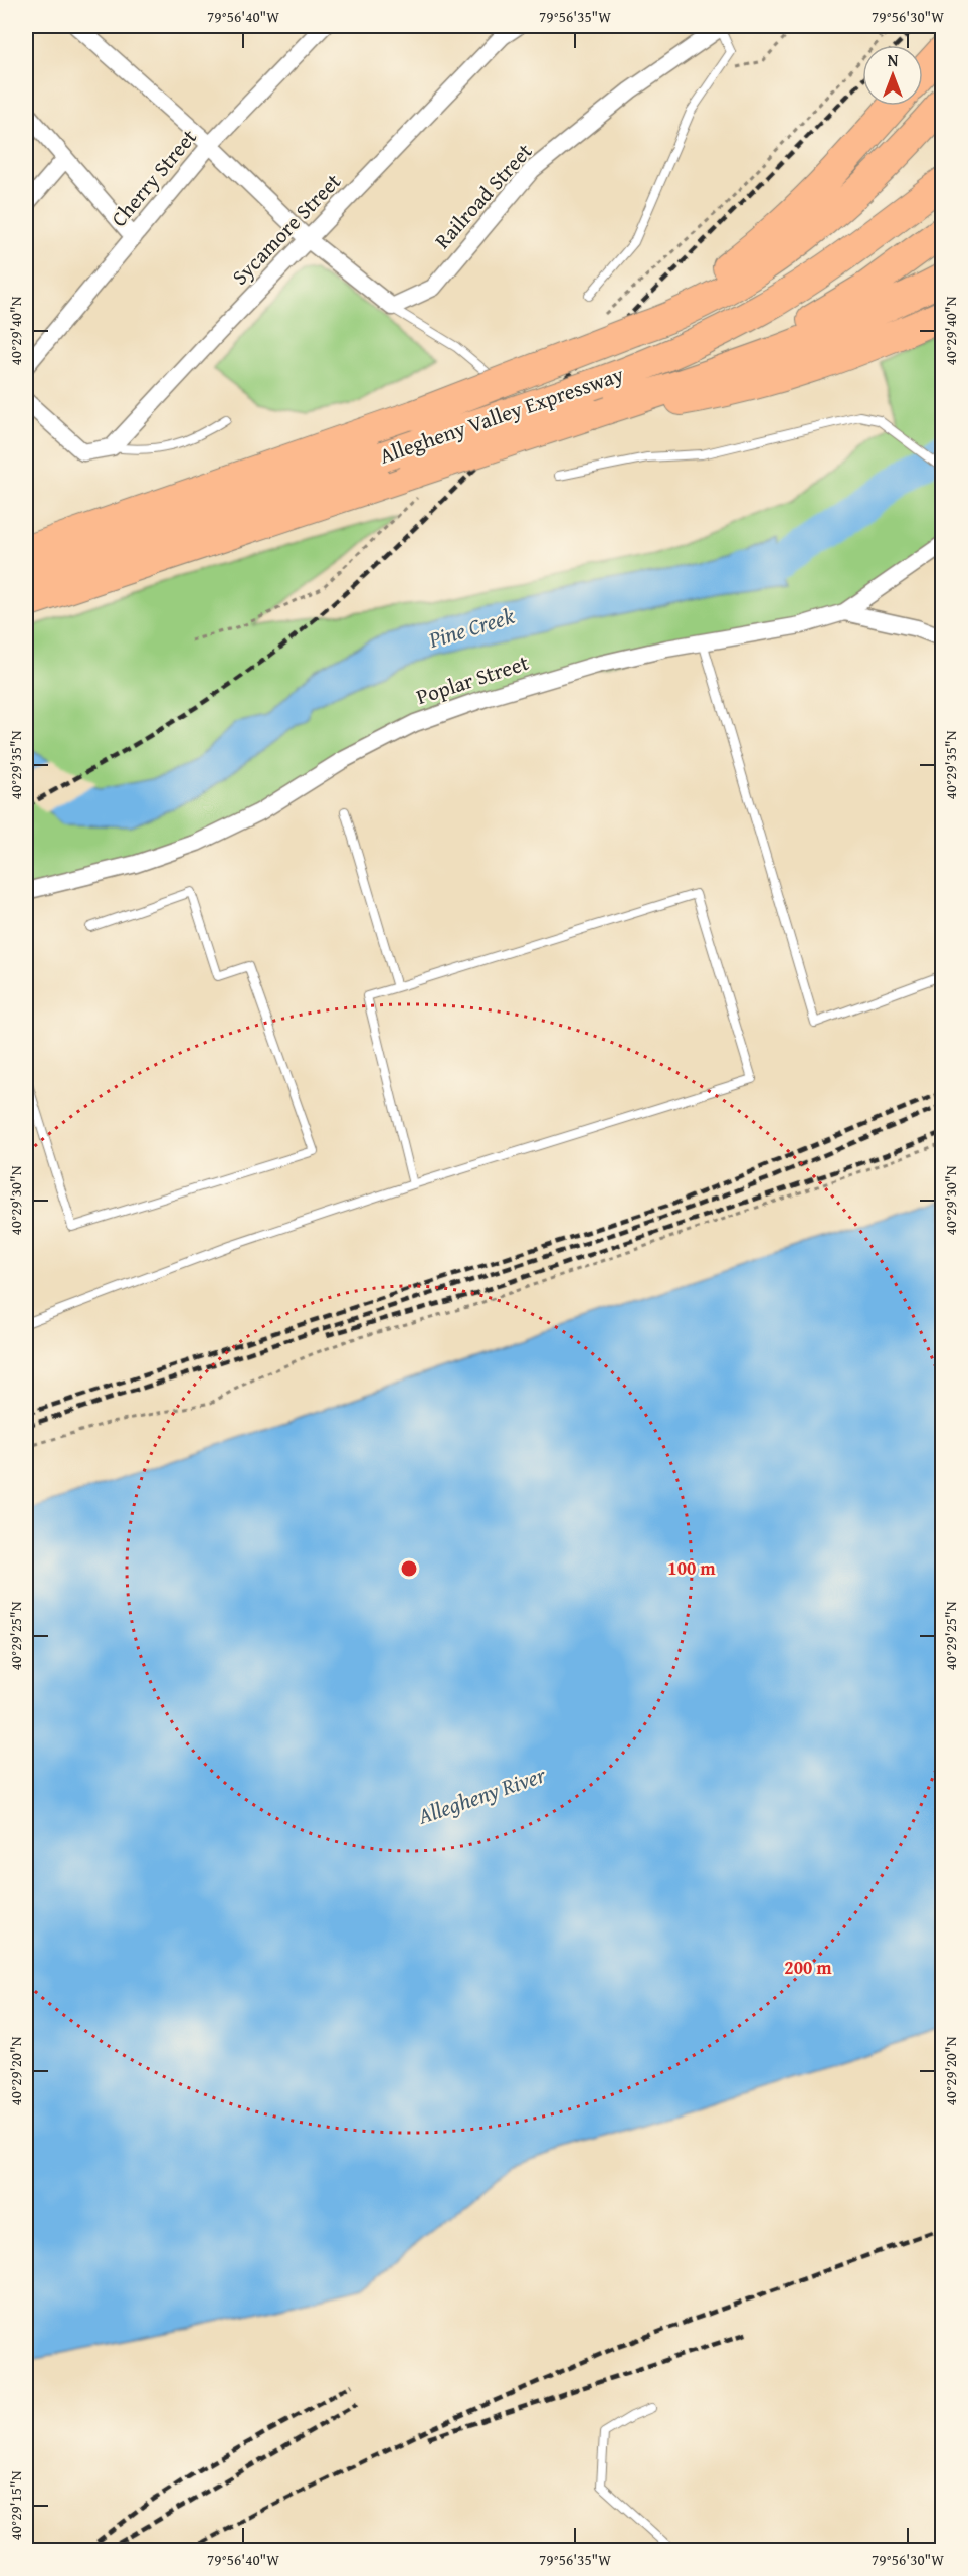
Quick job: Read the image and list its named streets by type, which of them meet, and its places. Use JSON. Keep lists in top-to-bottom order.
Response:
{
  "streets": {
    "highway": ["Allegheny Valley Expressway"],
    "street": [
      "Cherry Street",
      "Railroad Street",
      "Sycamore Street",
      "Poplar Street"
    ]
  },
  "water": ["Pine Creek", "Allegheny River"],
  "north": "top",
  "coordinates": [
    "79°56'40\"W",
    "79°56'35\"W",
    "79°56'30\"W",
    "40°29'40\"N",
    "40°29'35\"N",
    "40°29'30\"N",
    "40°29'25\"N",
    "40°29'20\"N",
    "40°29'15\"N"
  ],
  "rings": ["100 m", "200 m"]
}
